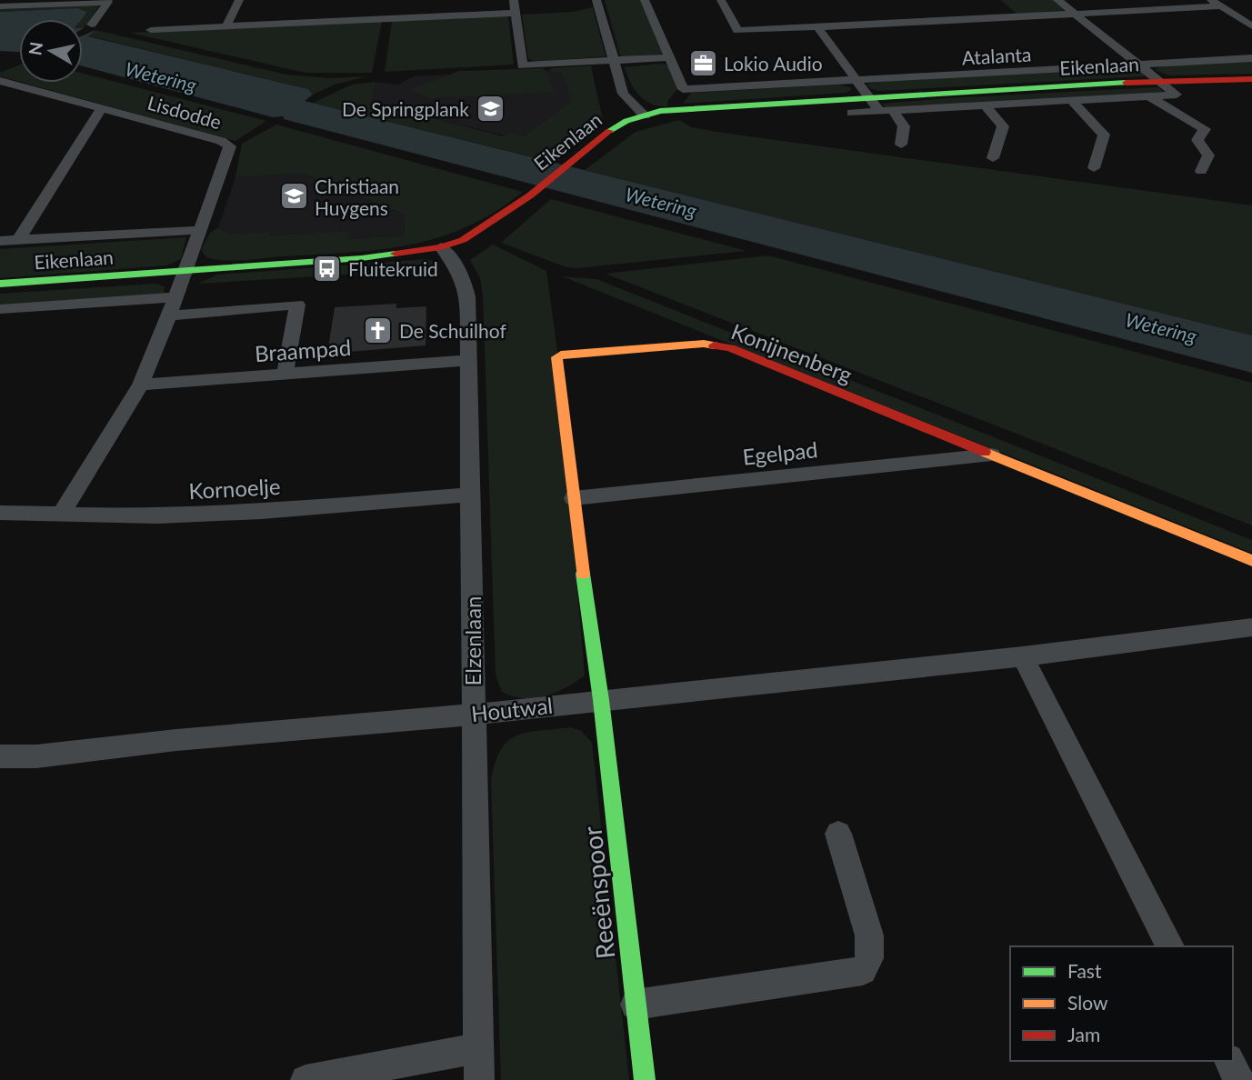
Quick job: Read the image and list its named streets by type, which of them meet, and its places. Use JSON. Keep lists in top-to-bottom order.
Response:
{
  "streets": {
    "street": [
      "Atalanta",
      "Eikenlaan",
      "Lisdodde",
      "Braampad",
      "Konijnenberg",
      "Egelpad",
      "Kornoelje",
      "Elzenlaan",
      "Houtwal",
      "Reeënspoor"
    ]
  },
  "crossings": [
    ["Eikenlaan", "Lisdodde"],
    ["Eikenlaan", "Elzenlaan"],
    ["Lisdodde", "Braampad"],
    ["Lisdodde", "Kornoelje"],
    ["Braampad", "Elzenlaan"],
    ["Konijnenberg", "Egelpad"],
    ["Konijnenberg", "Houtwal"],
    ["Konijnenberg", "Reeënspoor"],
    ["Kornoelje", "Elzenlaan"],
    ["Elzenlaan", "Houtwal"],
    ["Houtwal", "Reeënspoor"]
  ],
  "water": ["Wetering"],
  "places": {
    "office": ["Lokio Audio"],
    "school or university": ["De Springplank", "Christiaan Huygens"],
    "bus stop": ["Fluitekruid"],
    "church": ["De Schuilhof"]
  },
  "legend": ["Fast", "Slow", "Jam"],
  "north": "left"
}
